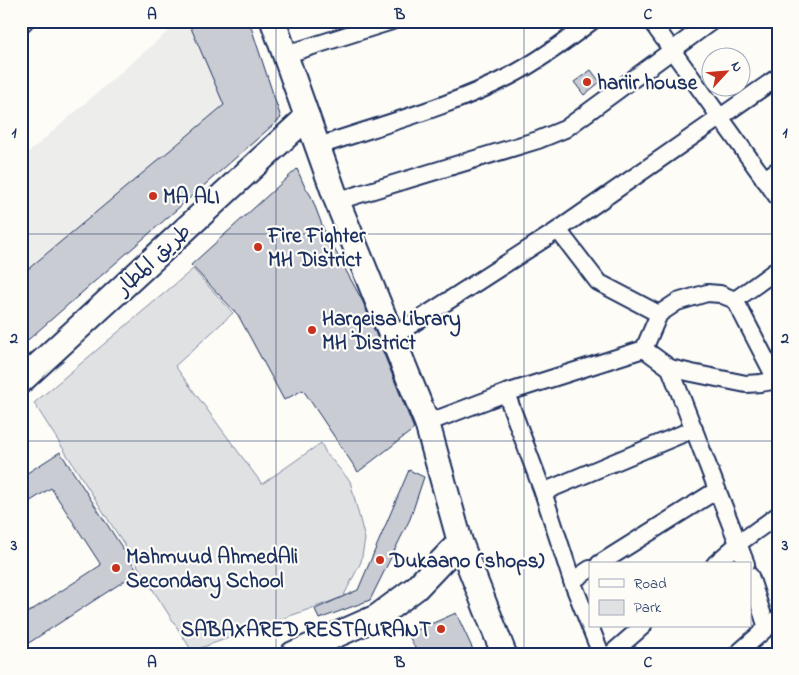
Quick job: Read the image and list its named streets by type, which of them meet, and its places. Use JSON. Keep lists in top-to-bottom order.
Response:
{
  "streets": {
    "main road": ["طريق المطار"]
  },
  "places": [
    "hariir house",
    "MA ALI",
    "Fire Fighter MH District",
    "Hargeisa Library MH District",
    "Dukaano (shops)",
    "Mahmuud AhmedAli Secondary School",
    "SABAXARED RESTAURANT"
  ],
  "legend": ["Road", "Park"],
  "north": "top right",
  "grid": {
    "columns": ["A", "B", "C"],
    "rows": ["1", "2", "3"]
  }
}
